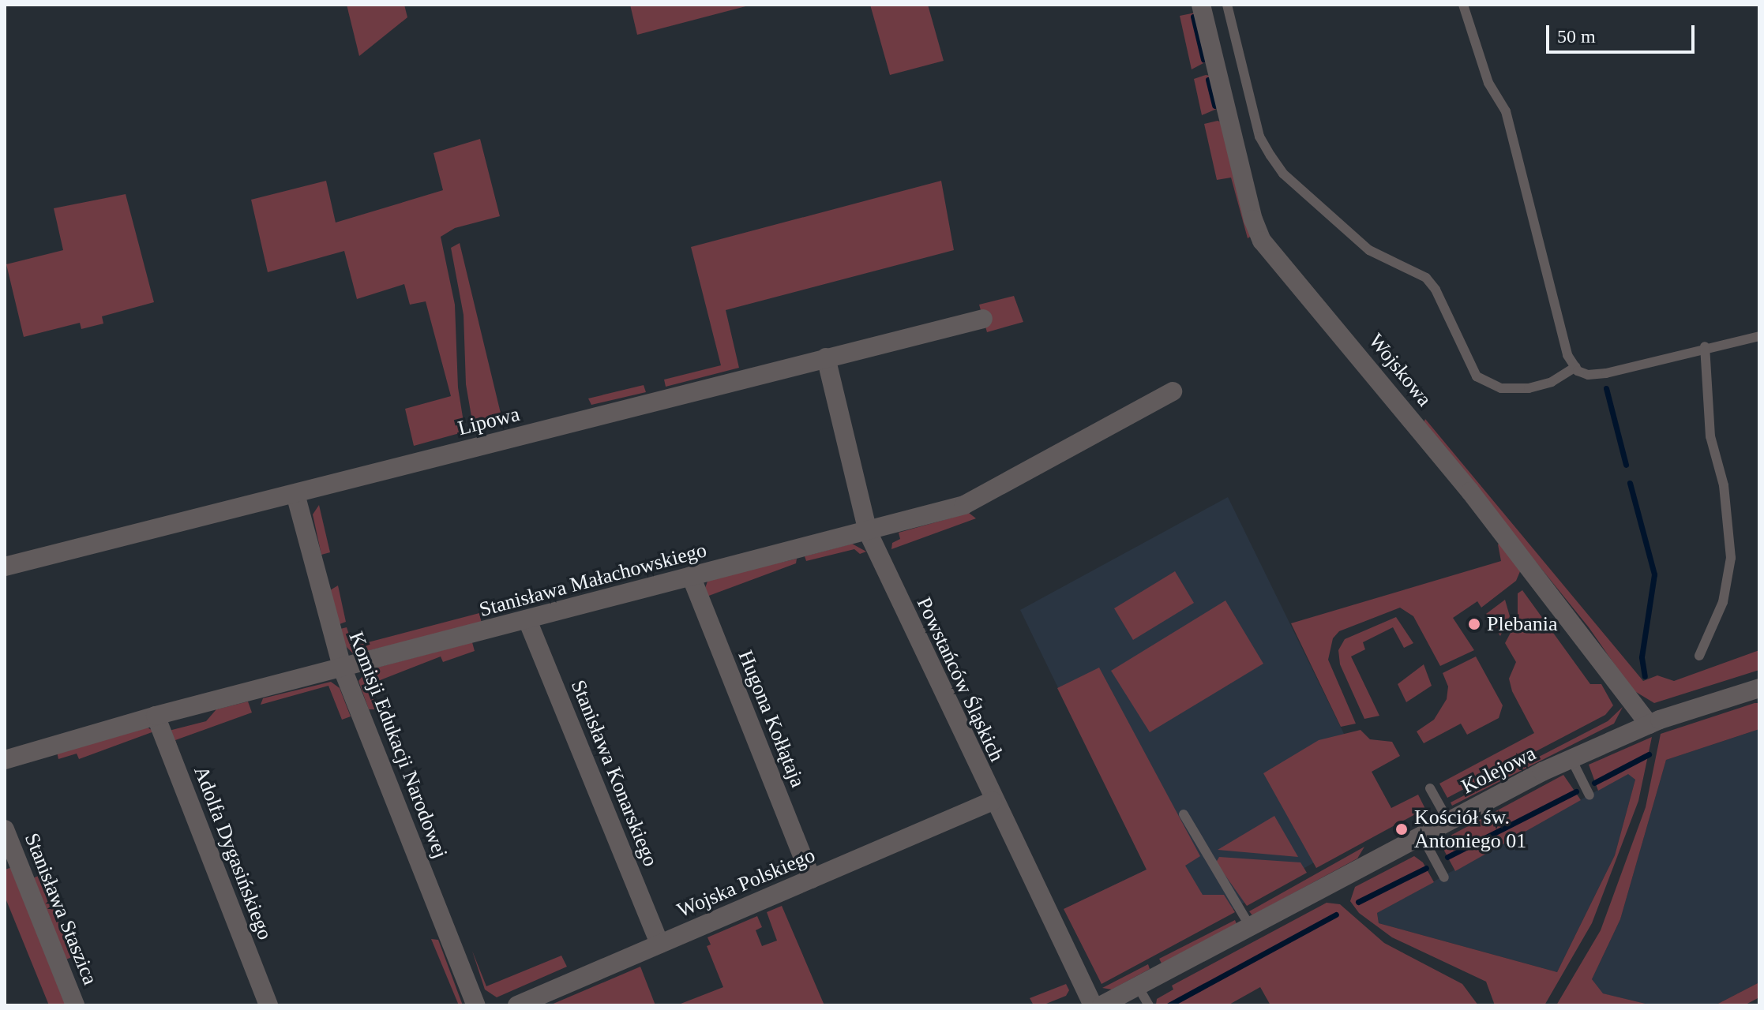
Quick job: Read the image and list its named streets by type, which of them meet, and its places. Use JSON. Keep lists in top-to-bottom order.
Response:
{
  "streets": {
    "street": [
      "Wojskowa",
      "Lipowa",
      "Stanisława Małachowskiego",
      "Powstańców Śląskich",
      "Hugona Kołłątaja",
      "Komisji Edukacji Narodowej",
      "Kolejowa",
      "Stanisława Konarskiego",
      "Adolfa Dygasińskiego",
      "Wojska Polskiego",
      "Stanisława Staszica"
    ]
  },
  "crossings": [
    ["Wojskowa", "Kolejowa"],
    ["Lipowa", "Powstańców Śląskich"],
    ["Lipowa", "Komisji Edukacji Narodowej"],
    ["Stanisława Małachowskiego", "Powstańców Śląskich"],
    ["Stanisława Małachowskiego", "Hugona Kołłątaja"],
    ["Stanisława Małachowskiego", "Komisji Edukacji Narodowej"],
    ["Stanisława Małachowskiego", "Stanisława Konarskiego"],
    ["Stanisława Małachowskiego", "Adolfa Dygasińskiego"],
    ["Powstańców Śląskich", "Wojska Polskiego"],
    ["Hugona Kołłątaja", "Wojska Polskiego"],
    ["Stanisława Konarskiego", "Wojska Polskiego"]
  ],
  "places": ["Plebania", "Kościół św. Antoniego 01"],
  "scale_bar": "50 m"
}
